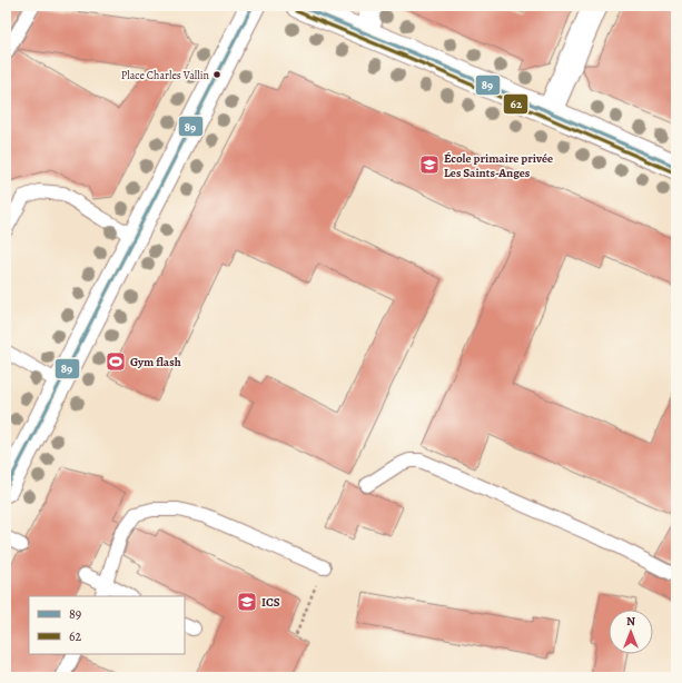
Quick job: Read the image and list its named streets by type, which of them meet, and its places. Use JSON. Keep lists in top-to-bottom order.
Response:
{
  "places": {
    "other": ["Place Charles Vallin"],
    "school or university": ["École primaire privée Les Saints-Anges", "ICS"],
    "sports": ["Gym flash"]
  },
  "lines": ["transit line 89", "transit line 62"],
  "legend": ["89", "62"],
  "north": "top"
}
